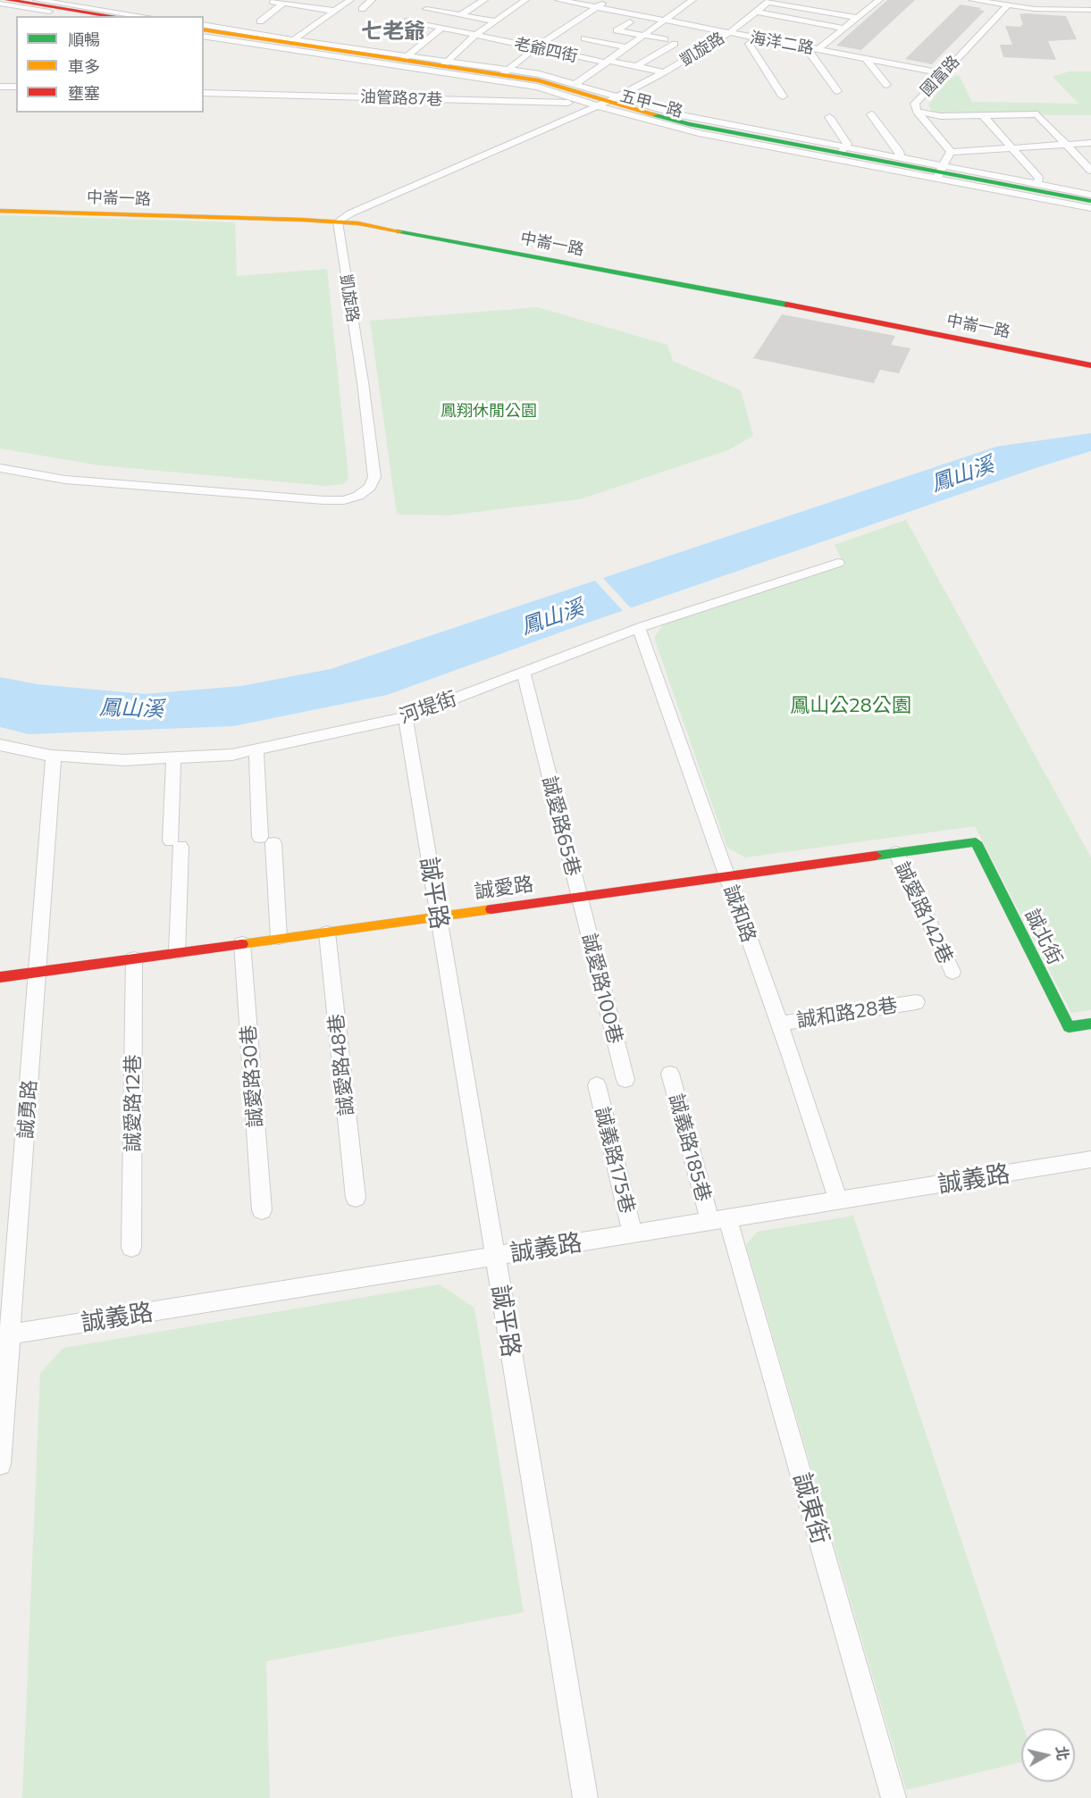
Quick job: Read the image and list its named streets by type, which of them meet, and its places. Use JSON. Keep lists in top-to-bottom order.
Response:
{
  "streets": {
    "street": [
      "海洋二路",
      "凱旋路",
      "老爺四街",
      "國富路",
      "油管路87巷",
      "五甲一路",
      "中崙一路",
      "河堤街",
      "誠愛路65巷",
      "誠愛路",
      "誠平路",
      "誠愛路142巷",
      "誠和路",
      "誠北街",
      "誠愛路100巷",
      "誠和路28巷",
      "誠愛路48巷",
      "誠愛路30巷",
      "誠愛路12巷",
      "誠勇路",
      "誠義路185巷",
      "誠義路175巷",
      "誠義路",
      "誠東街"
    ]
  },
  "crossings": [
    ["海洋二路", "凱旋路"],
    ["海洋二路", "國富路"],
    ["凱旋路", "老爺四街"],
    ["凱旋路", "油管路87巷"],
    ["凱旋路", "五甲一路"],
    ["凱旋路", "中崙一路"],
    ["油管路87巷", "五甲一路"],
    ["河堤街", "誠愛路65巷"],
    ["河堤街", "誠平路"],
    ["河堤街", "誠和路"],
    ["河堤街", "誠勇路"],
    ["誠愛路65巷", "誠愛路"],
    ["誠愛路65巷", "誠愛路100巷"],
    ["誠愛路", "誠平路"],
    ["誠愛路", "誠愛路142巷"],
    ["誠愛路", "誠和路"],
    ["誠愛路", "誠北街"],
    ["誠愛路", "誠愛路100巷"],
    ["誠愛路", "誠愛路48巷"],
    ["誠愛路", "誠愛路30巷"],
    ["誠愛路", "誠愛路12巷"],
    ["誠愛路", "誠勇路"],
    ["誠平路", "誠義路"],
    ["誠和路", "誠和路28巷"],
    ["誠和路", "誠義路"],
    ["誠勇路", "誠義路"],
    ["誠義路185巷", "誠義路"],
    ["誠義路185巷", "誠東街"],
    ["誠義路175巷", "誠義路"],
    ["誠義路", "誠東街"]
  ],
  "districts": ["七老爺"],
  "water": ["鳳山溪"],
  "parks": ["鳳翔休閒公園", "鳳山公28公園"],
  "legend": ["順暢", "車多", "壅塞"],
  "north": "right"
}
